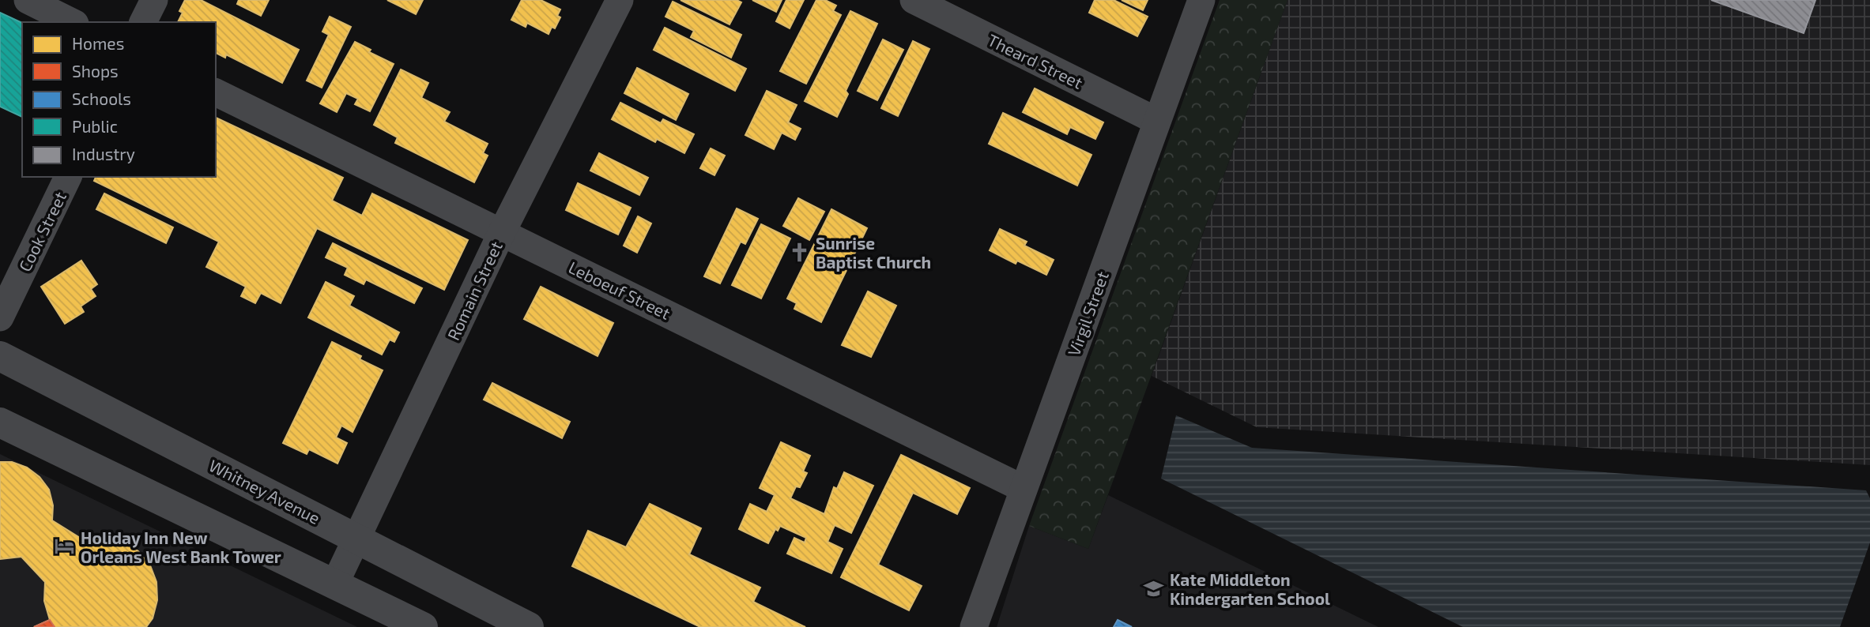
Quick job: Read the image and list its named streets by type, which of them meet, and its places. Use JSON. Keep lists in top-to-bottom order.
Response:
{
  "streets": {
    "street": [
      "Theard Street",
      "Cook Street",
      "Leboeuf Street",
      "Romain Street",
      "Virgil Street",
      "Whitney Avenue"
    ]
  },
  "crossings": [
    ["Theard Street", "Virgil Street"],
    ["Leboeuf Street", "Romain Street"],
    ["Leboeuf Street", "Virgil Street"],
    ["Romain Street", "Whitney Avenue"]
  ],
  "places": {
    "church": ["Sunrise Baptist Church"],
    "hotel": ["Holiday Inn New Orleans West Bank Tower"],
    "school or university": ["Kate Middleton Kindergarten School"]
  },
  "legend": [
    "Homes",
    "Shops",
    "Schools",
    "Public",
    "Industry"
  ]
}
